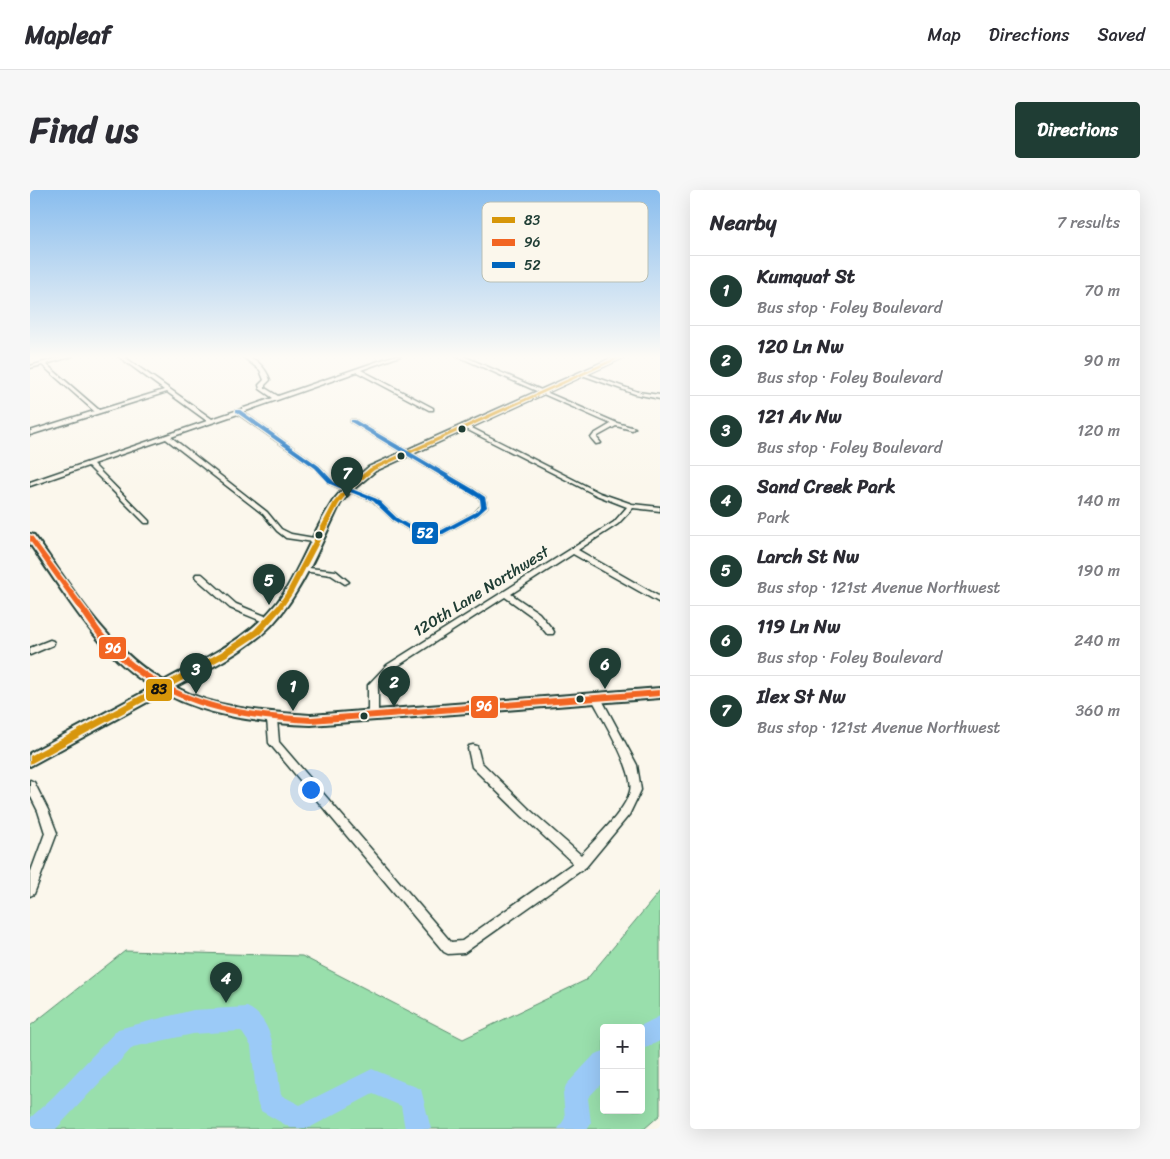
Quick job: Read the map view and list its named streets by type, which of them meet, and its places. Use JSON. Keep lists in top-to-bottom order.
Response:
{
  "streets": {
    "street": ["120th Lane Northwest"]
  },
  "lines": ["transit line 83", "transit line 52", "transit line 96"],
  "legend": ["83", "96", "52"],
  "page": {
    "header": "Mapleaf",
    "nav": ["Map", "Directions", "Saved"],
    "title": "Find us",
    "buttons": "Directions",
    "heading": ["Nearby", "7 results"],
    "list": [
      {
        "mark": "1",
        "name": "Kumquat St",
        "note": "Bus stop · Foley Boulevard",
        "value": "70 m"
      },
      {
        "mark": "2",
        "name": "120 Ln Nw",
        "note": "Bus stop · Foley Boulevard",
        "value": "90 m"
      },
      {
        "mark": "3",
        "name": "121 Av Nw",
        "note": "Bus stop · Foley Boulevard",
        "value": "120 m"
      },
      {
        "mark": "4",
        "name": "Sand Creek Park",
        "note": "Park",
        "value": "140 m"
      },
      {
        "mark": "5",
        "name": "Larch St Nw",
        "note": "Bus stop · 121st Avenue Northwest",
        "value": "190 m"
      },
      {
        "mark": "6",
        "name": "119 Ln Nw",
        "note": "Bus stop · Foley Boulevard",
        "value": "240 m"
      },
      {
        "mark": "7",
        "name": "Ilex St Nw",
        "note": "Bus stop · 121st Avenue Northwest",
        "value": "360 m"
      }
    ],
    "pins": [
      "7",
      "5",
      "6",
      "3",
      "2",
      "1",
      "4"
    ],
    "map_buttons": ["+", "−"]
  }
}
